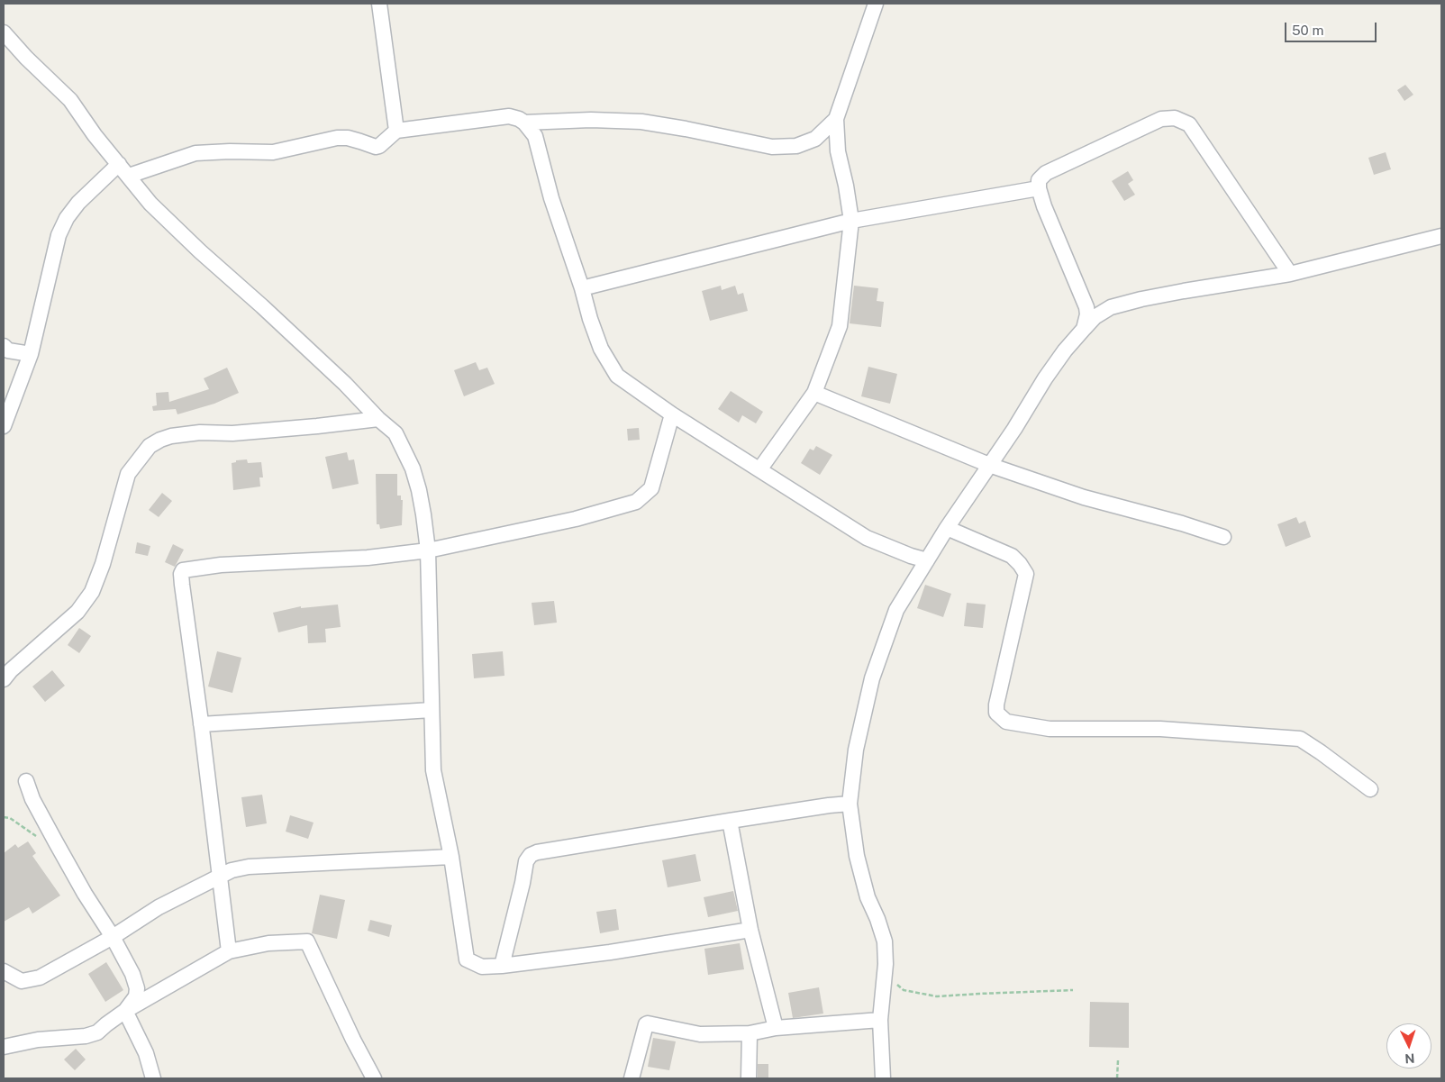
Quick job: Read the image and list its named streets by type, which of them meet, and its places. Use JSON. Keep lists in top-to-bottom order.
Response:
{
  "scale_bar": "50 m",
  "north": "bottom"
}
